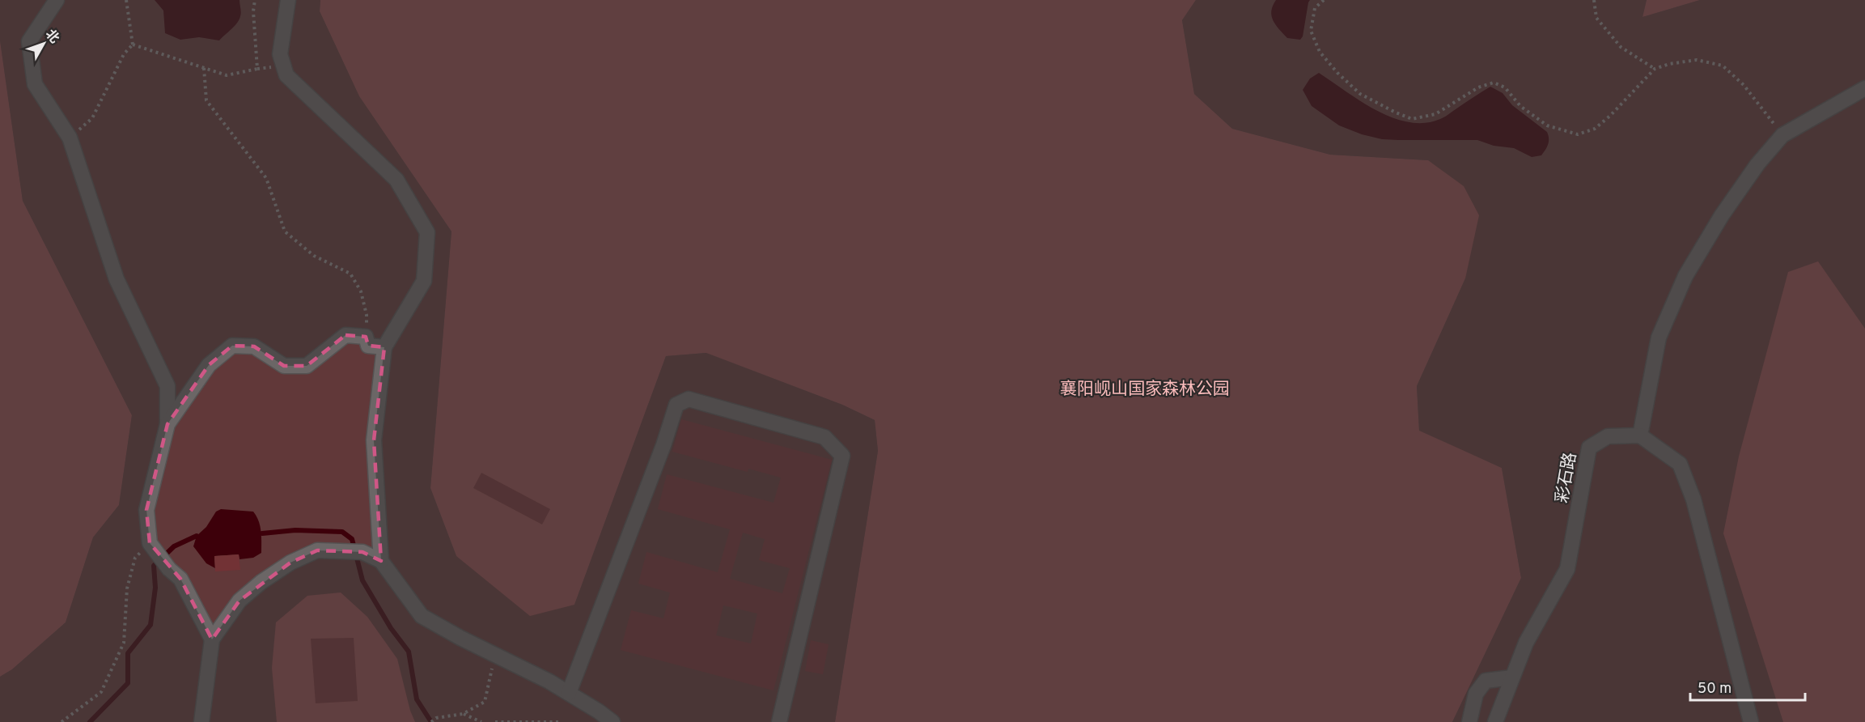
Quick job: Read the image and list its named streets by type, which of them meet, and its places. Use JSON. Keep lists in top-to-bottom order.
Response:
{
  "streets": {
    "street": ["彩石路"]
  },
  "parks": ["襄阳岘山国家森林公园"],
  "scale_bar": "50 m",
  "north": "top right"
}
